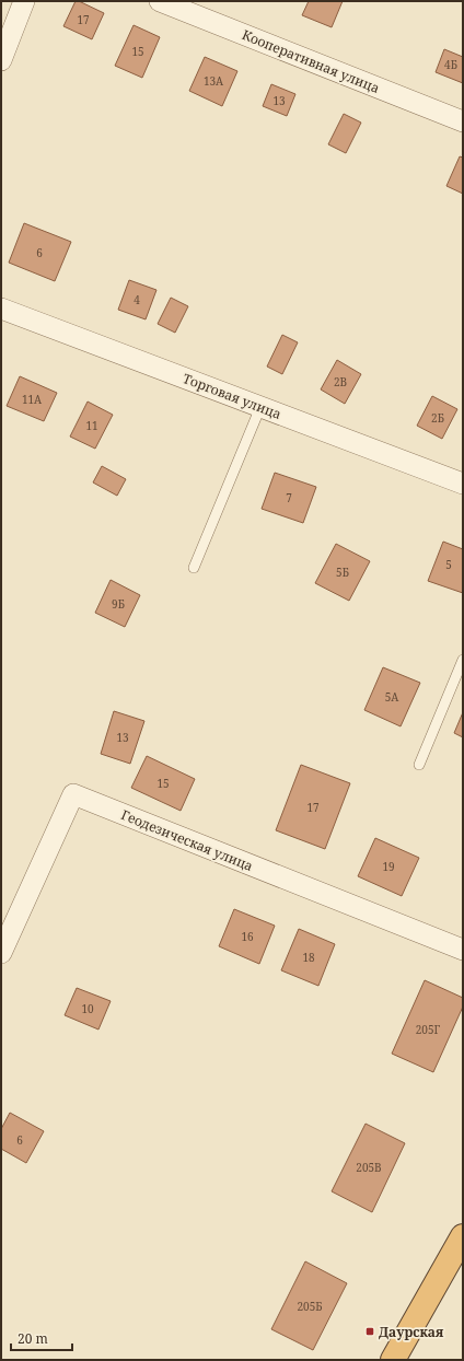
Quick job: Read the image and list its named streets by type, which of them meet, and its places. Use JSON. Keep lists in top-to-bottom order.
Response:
{
  "streets": {
    "street": ["Кооперативная улица", "Торговая улица", "Геодезическая улица"]
  },
  "places": {
    "transit": ["Даурская"]
  },
  "house_numbers": [
    "17",
    "15",
    "4Б",
    "13А",
    "13",
    "6",
    "4",
    "2В",
    "11А",
    "2Б",
    "11",
    "7",
    "5",
    "5Б",
    "9Б",
    "5А",
    "13",
    "15",
    "17",
    "19",
    "16",
    "18",
    "10",
    "205Г",
    "6",
    "205В",
    "205Б"
  ],
  "scale_bar": "20 m"
}
